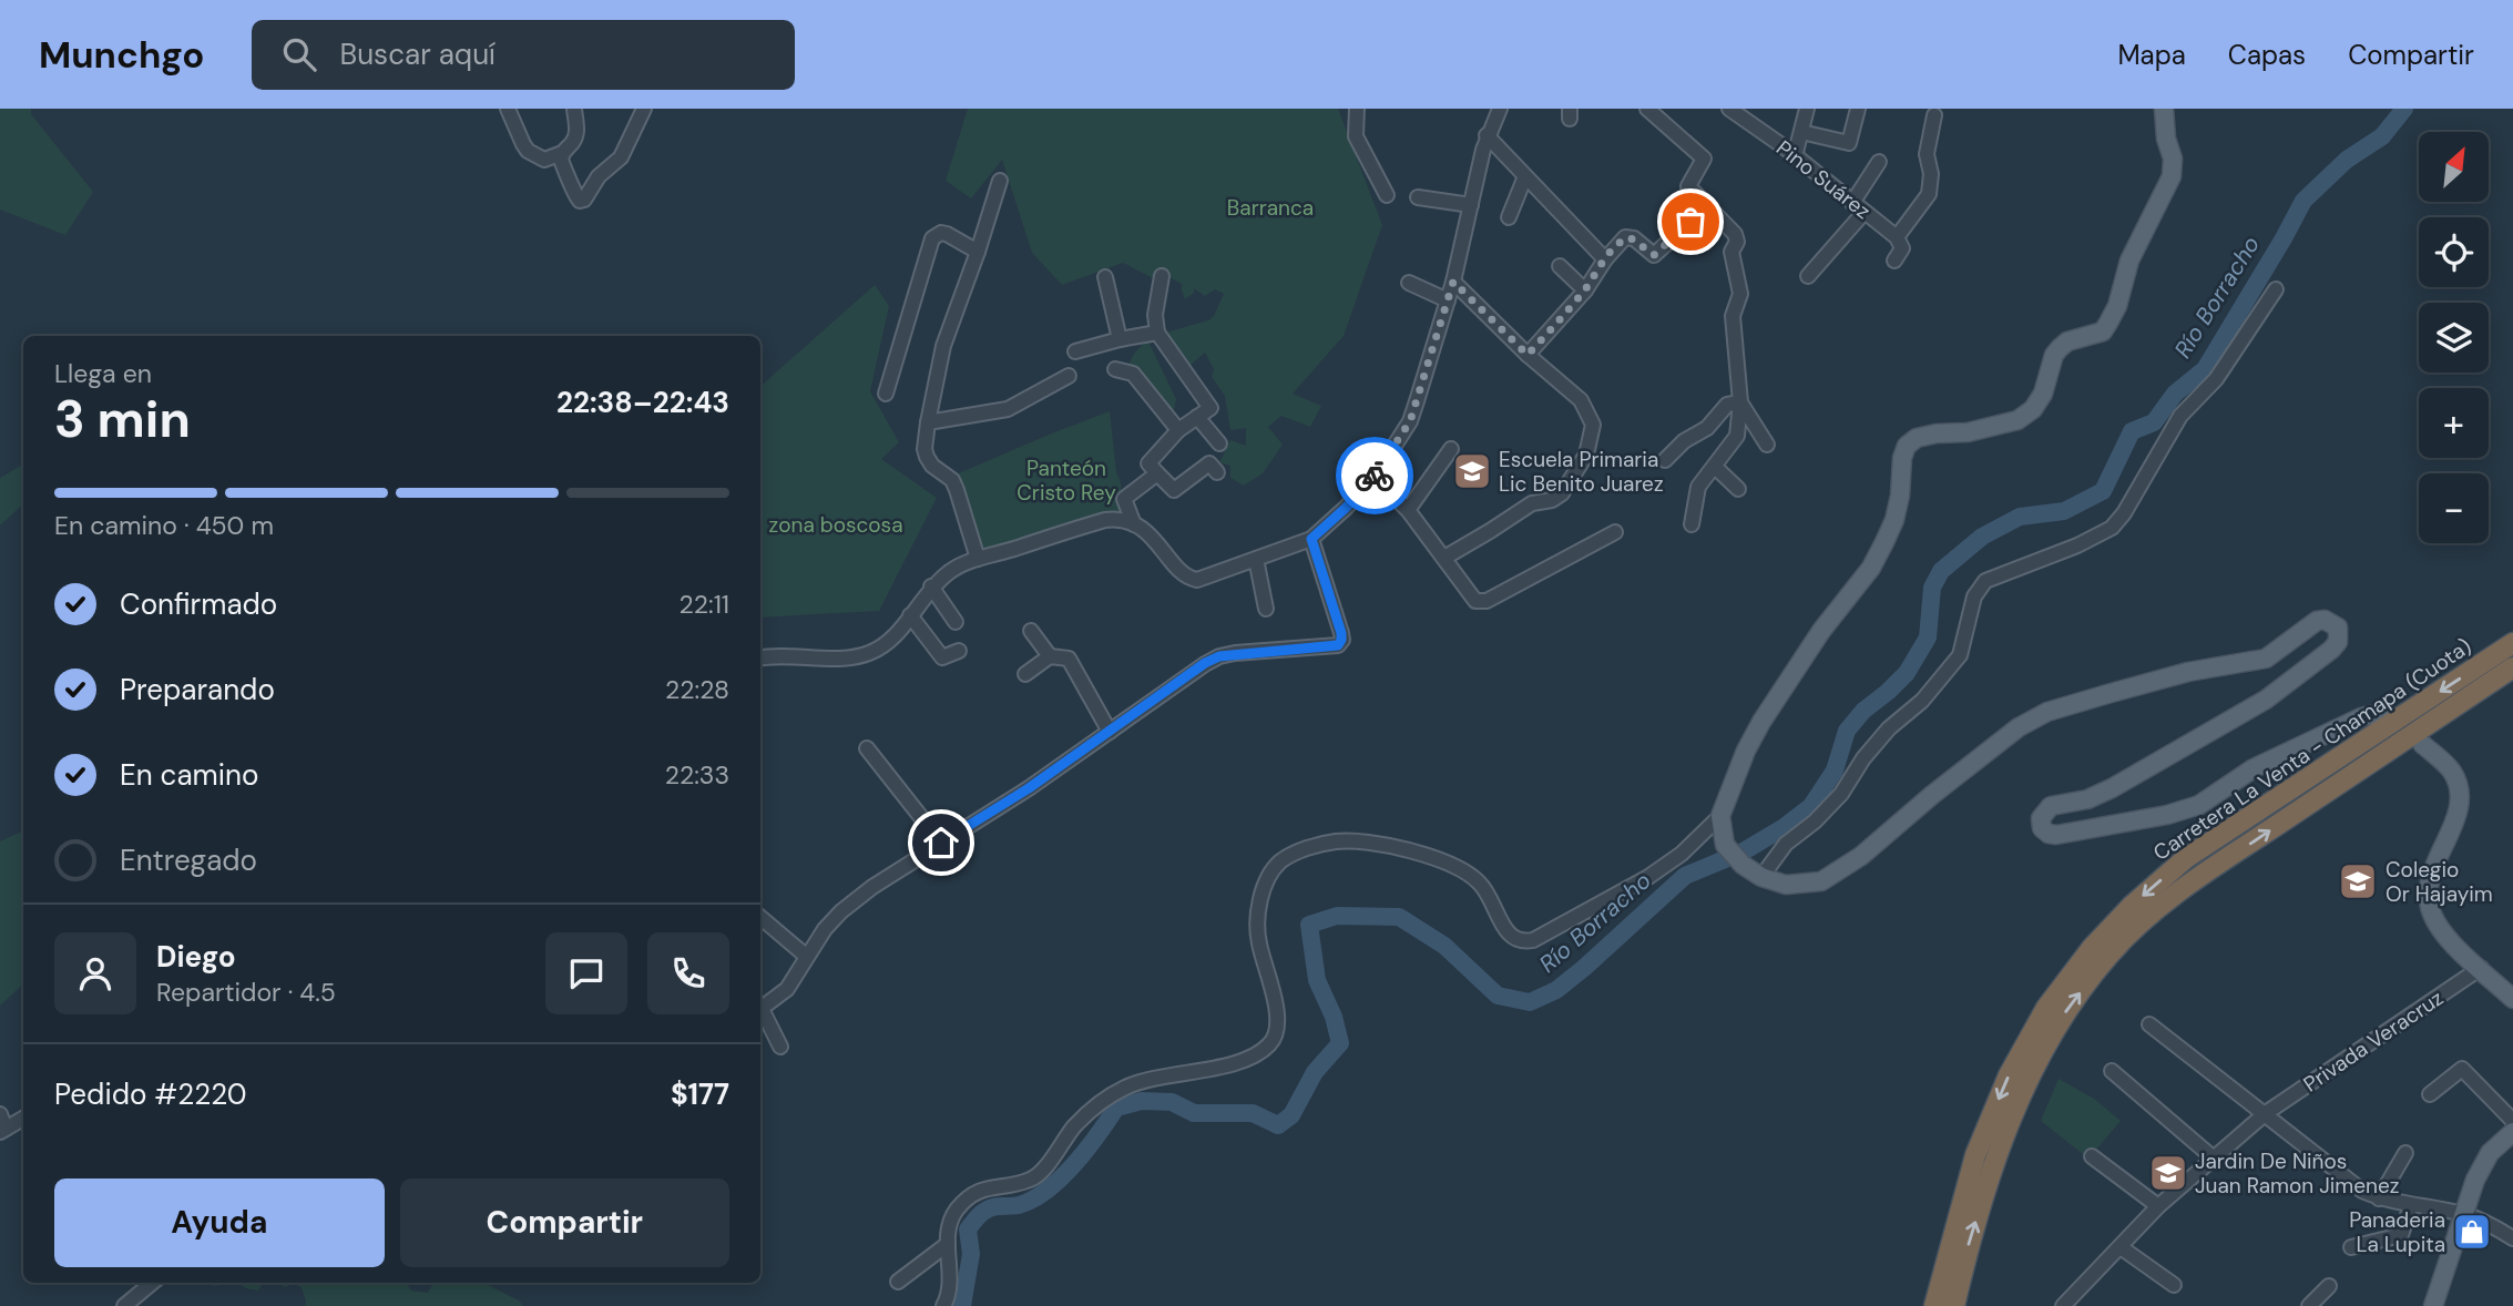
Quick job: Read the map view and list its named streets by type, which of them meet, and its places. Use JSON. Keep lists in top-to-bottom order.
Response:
{
  "streets": {
    "highway": ["Carretera La Venta - Chamapa (Cuota)"],
    "street": ["Pino Suárez", "Privada Veracruz"]
  },
  "water": ["Río Borracho"],
  "parks": ["Barranca", "Panteón Cristo Rey", "zona boscosa"],
  "places": {
    "school or university": ["Escuela Primaria Lic Benito Juarez", "Colegio Or Hajayim", "Jardin De Niños Juan Ramon Jimenez"],
    "shop": ["Panaderia La Lupita"]
  },
  "north": "top right",
  "page": {
    "header": "Munchgo",
    "search": "Buscar aquí",
    "nav": ["Mapa", "Capas", "Compartir"],
    "map_buttons": ["+", "−"],
    "heading": ["3 min", "Llega en", "22:38–22:43"],
    "panel": [
      "Diego",
      "Repartidor · 4.5",
      "Pedido #2220",
      "$177"
    ],
    "bar": "En camino · 450 m",
    "list": [
      ["Confirmado", "22:11"],
      ["Preparando", "22:28"],
      ["En camino", "22:33"],
      "Entregado"
    ],
    "buttons": ["Ayuda", "Compartir"]
  }
}
